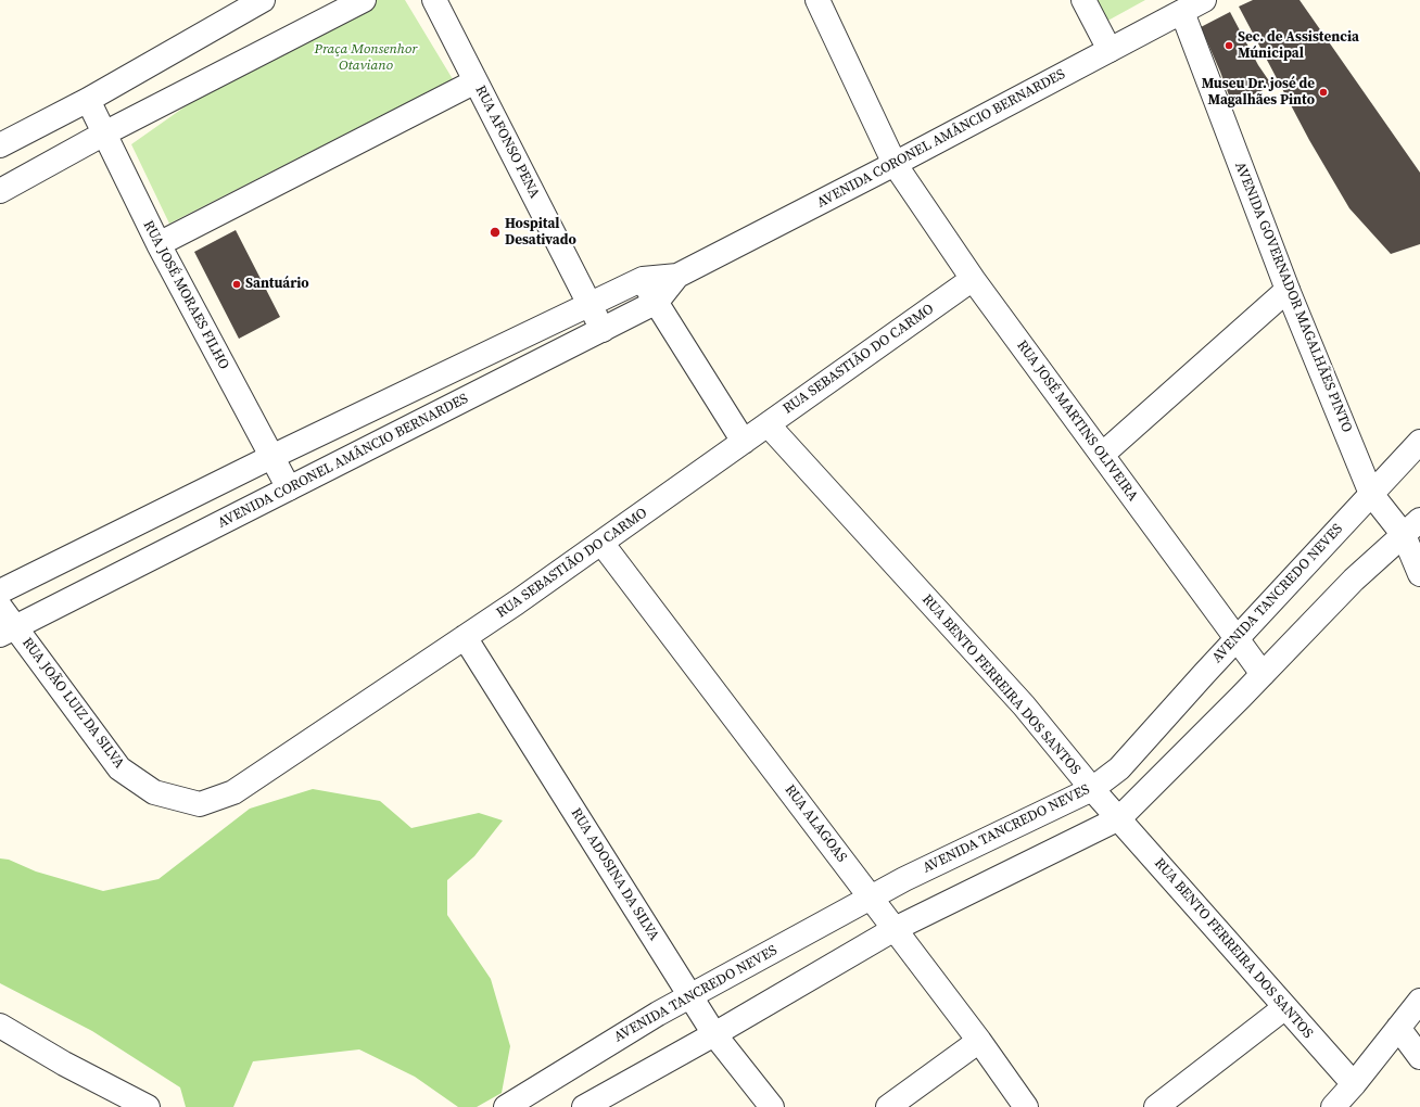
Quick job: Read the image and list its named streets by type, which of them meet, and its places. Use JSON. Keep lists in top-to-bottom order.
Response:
{
  "streets": {
    "street": [
      "AVENIDA CORONEL AMÂNCIO BERNARDES",
      "RUA AFONSO PENA",
      "RUA JOSÉ MORAES FILHO",
      "AVENIDA GOVERNADOR MAGALHÃES PINTO",
      "RUA SEBASTIÃO DO CARMO",
      "RUA JOSÉ MARTINS OLIVEIRA",
      "AVENIDA TANCREDO NEVES",
      "RUA BENTO FERREIRA DOS SANTOS",
      "RUA JOÃO LUIZ DA SILVA",
      "RUA ALAGOAS",
      "RUA ADOSINA DA SILVA"
    ]
  },
  "crossings": [
    ["AVENIDA CORONEL AMÂNCIO BERNARDES", "RUA AFONSO PENA"],
    ["AVENIDA CORONEL AMÂNCIO BERNARDES", "RUA JOSÉ MORAES FILHO"],
    ["AVENIDA CORONEL AMÂNCIO BERNARDES", "AVENIDA GOVERNADOR MAGALHÃES PINTO"],
    ["AVENIDA CORONEL AMÂNCIO BERNARDES", "RUA JOSÉ MARTINS OLIVEIRA"],
    ["AVENIDA CORONEL AMÂNCIO BERNARDES", "RUA JOÃO LUIZ DA SILVA"],
    ["AVENIDA GOVERNADOR MAGALHÃES PINTO", "AVENIDA TANCREDO NEVES"],
    ["RUA SEBASTIÃO DO CARMO", "RUA JOSÉ MARTINS OLIVEIRA"],
    ["RUA SEBASTIÃO DO CARMO", "RUA BENTO FERREIRA DOS SANTOS"],
    ["RUA SEBASTIÃO DO CARMO", "RUA JOÃO LUIZ DA SILVA"],
    ["RUA SEBASTIÃO DO CARMO", "RUA ALAGOAS"],
    ["RUA SEBASTIÃO DO CARMO", "RUA ADOSINA DA SILVA"],
    ["RUA JOSÉ MARTINS OLIVEIRA", "AVENIDA TANCREDO NEVES"],
    ["AVENIDA TANCREDO NEVES", "RUA BENTO FERREIRA DOS SANTOS"],
    ["AVENIDA TANCREDO NEVES", "RUA ALAGOAS"],
    ["AVENIDA TANCREDO NEVES", "RUA ADOSINA DA SILVA"]
  ],
  "parks": ["Praça Monsenhor Otaviano"],
  "places": [
    "Sec. de Assistencia Múnicipal",
    "Museu Dr. josé de Magalhães Pinto",
    "Hospital Desativado",
    "Santuário"
  ]
}
